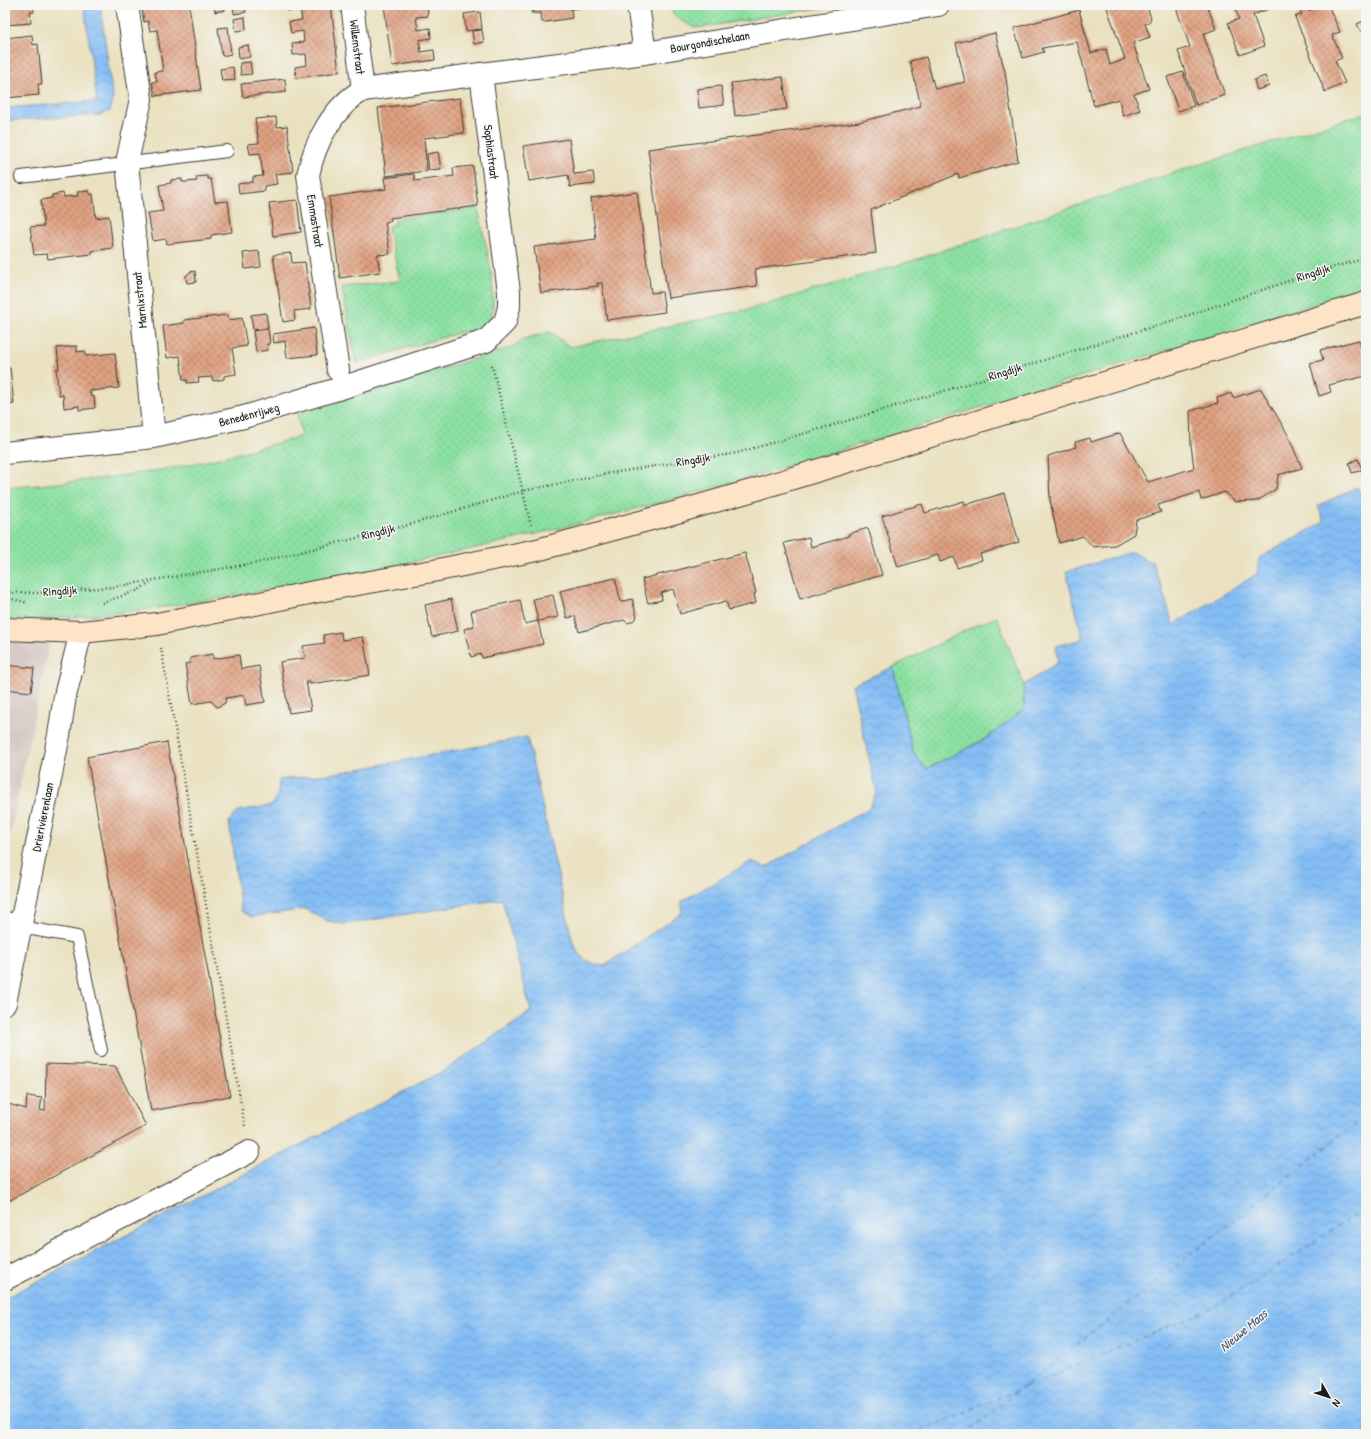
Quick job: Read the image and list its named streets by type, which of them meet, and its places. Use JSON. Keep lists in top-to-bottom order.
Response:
{
  "streets": {
    "street": [
      "Bourgondischelaan",
      "Willemstraat",
      "Sophiastraat",
      "Emmastraat",
      "Marnixstraat",
      "Benedenrijweg",
      "Drierivierenlaan"
    ],
    "path": ["Ringdijk"]
  },
  "crossings": [
    ["Bourgondischelaan", "Sophiastraat"],
    ["Willemstraat", "Emmastraat"],
    ["Sophiastraat", "Benedenrijweg"],
    ["Marnixstraat", "Benedenrijweg"]
  ],
  "water": ["Nieuwe Maas"],
  "north": "bottom right"
}
